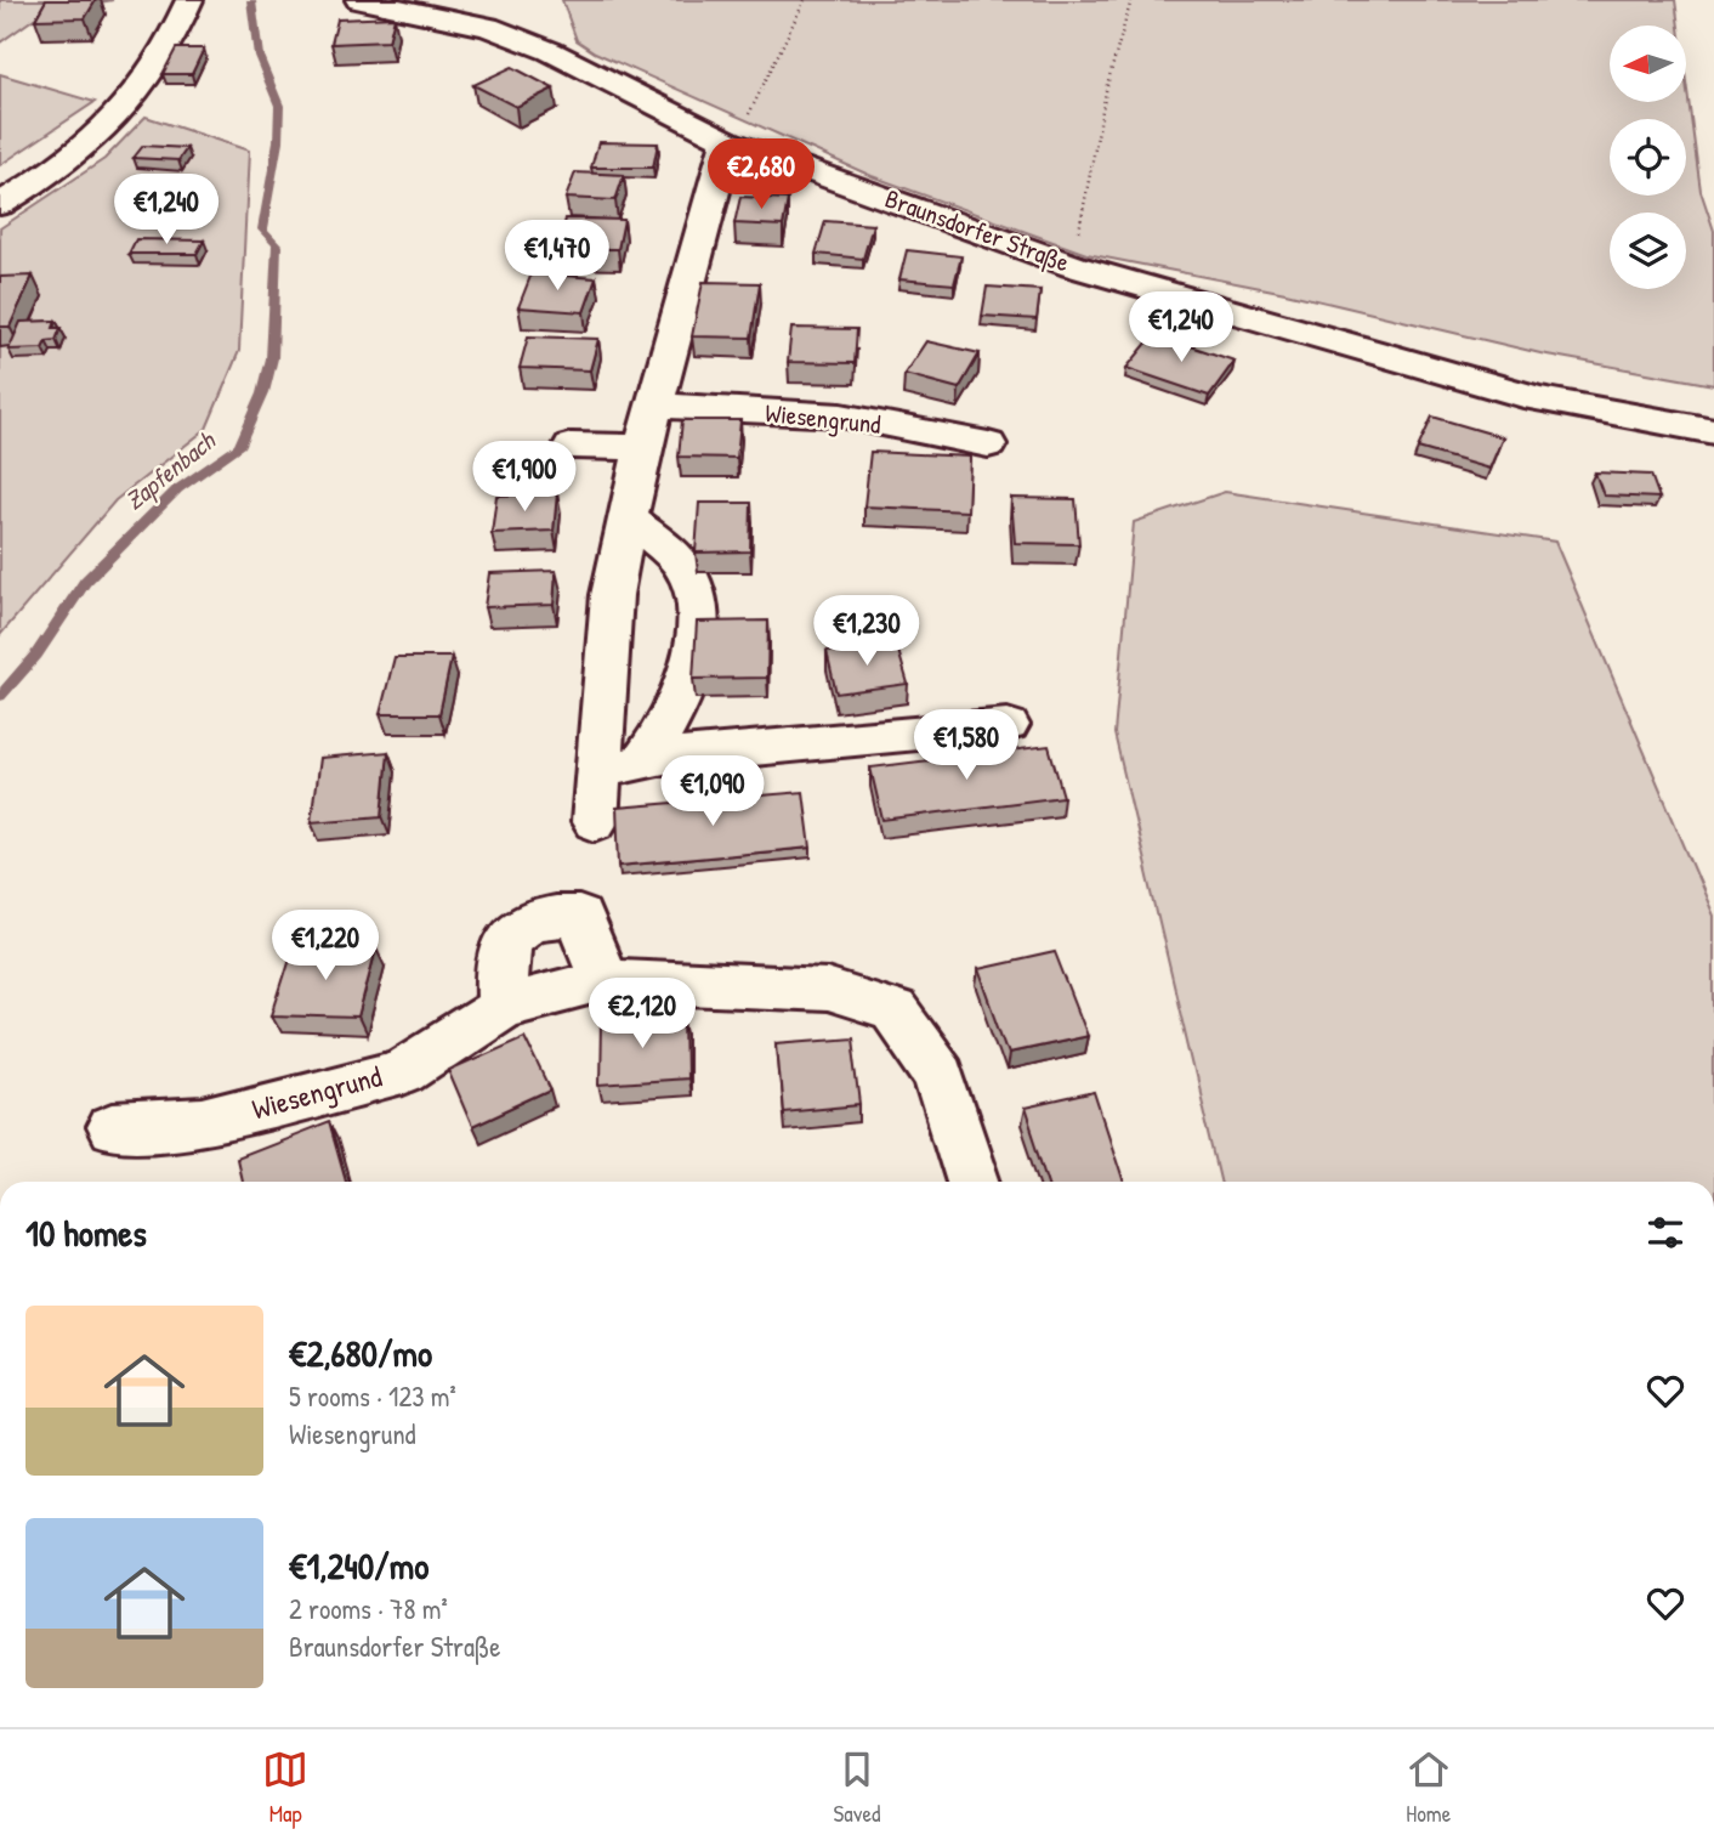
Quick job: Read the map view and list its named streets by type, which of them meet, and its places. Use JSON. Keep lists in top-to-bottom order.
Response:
{
  "streets": {
    "street": ["Braunsdorfer Straße", "Wiesengrund"]
  },
  "water": ["Zapfenbach"],
  "north": "left",
  "page": {
    "price": [
      "€2,680",
      "€1,240",
      "€1,470",
      "€1,240",
      "€1,900",
      "€1,230",
      "€1,580",
      "€1,090",
      "€1,220",
      "€2,120"
    ],
    "heading": "10 homes",
    "list": [
      {
        "name": "€2,680/mo",
        "note": "5 rooms · 123 m² · Wiesengrund"
      },
      {
        "name": "€1,240/mo",
        "note": "2 rooms · 78 m² · Braunsdorfer Straße"
      }
    ],
    "tabs": ["Map", "Saved", "Home"]
  }
}
